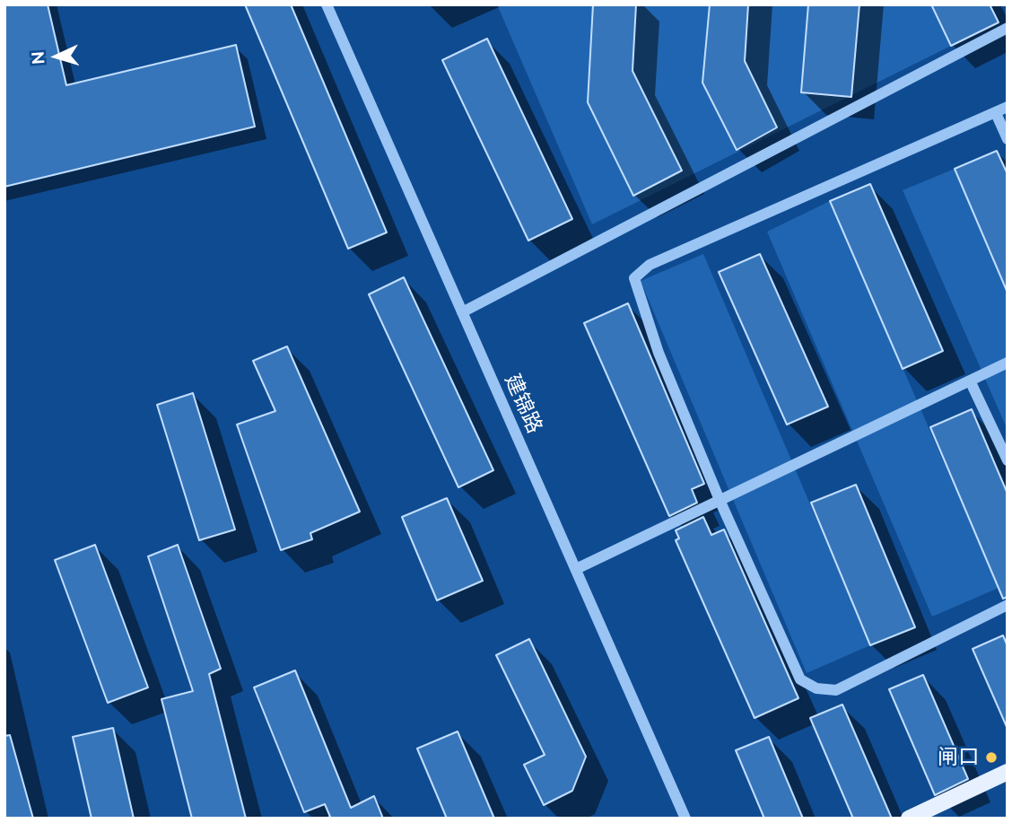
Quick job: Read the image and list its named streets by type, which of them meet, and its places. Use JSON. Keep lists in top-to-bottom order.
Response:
{
  "streets": {
    "street": ["建锦路"]
  },
  "places": ["闸口"],
  "north": "left"
}
